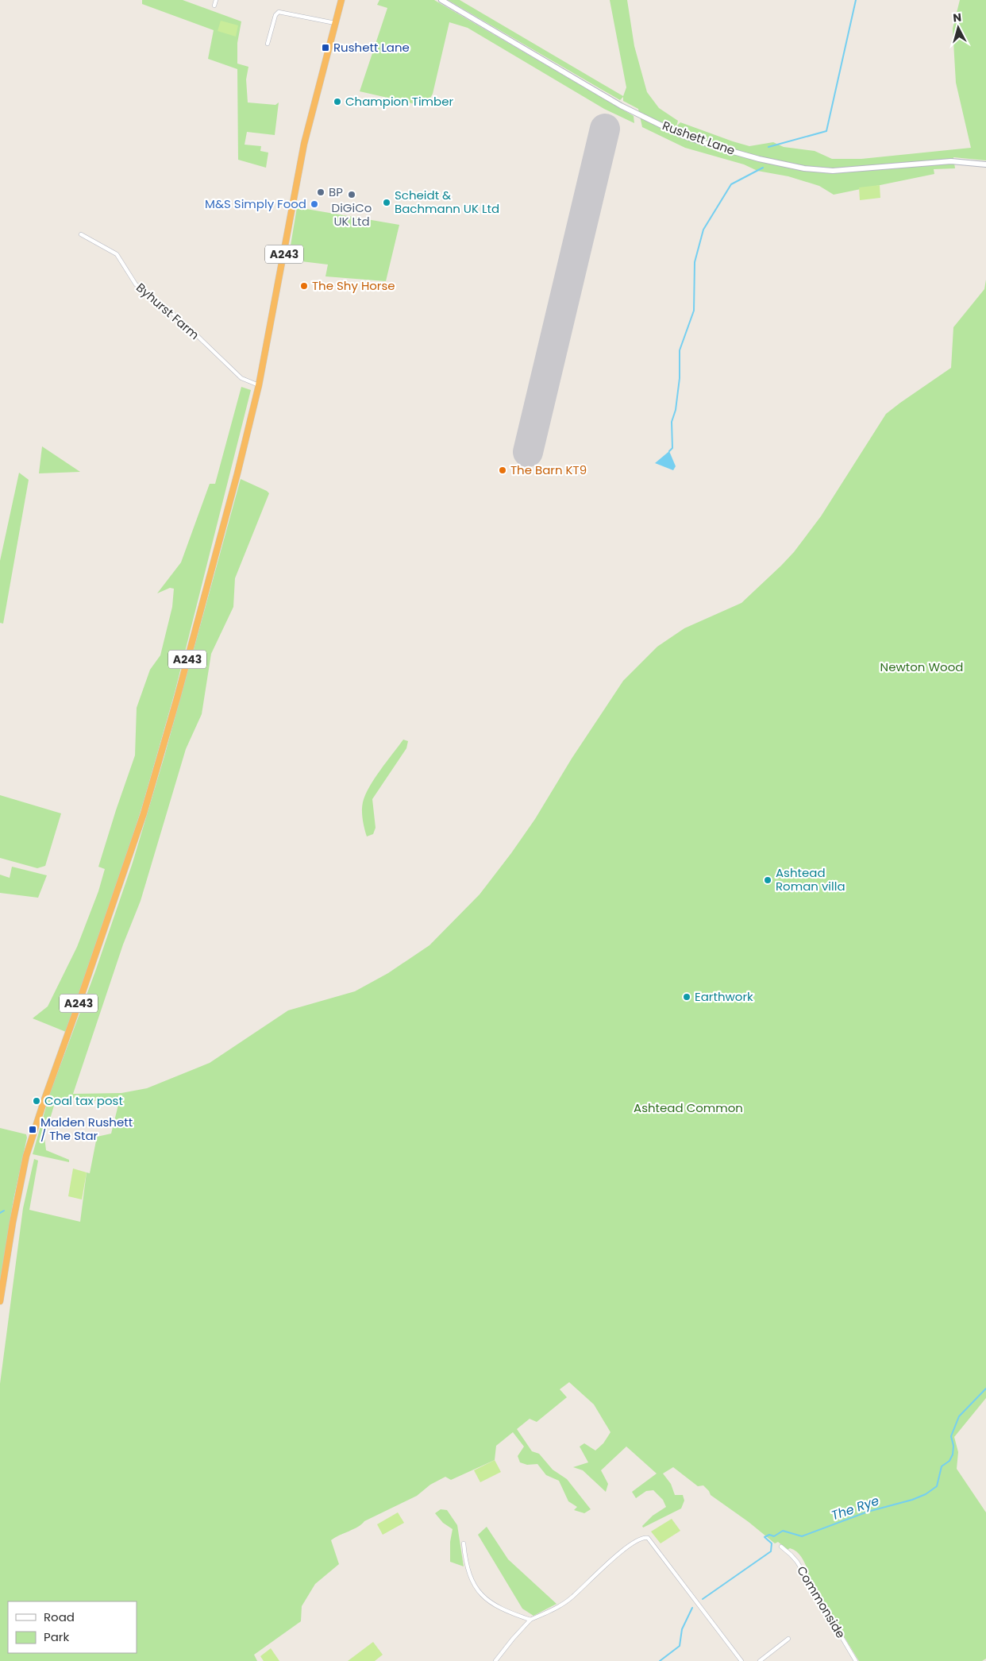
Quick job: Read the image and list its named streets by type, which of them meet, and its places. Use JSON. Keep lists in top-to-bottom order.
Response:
{
  "streets": {
    "highway": ["A243"],
    "main road": ["Rushett Lane"],
    "street": ["Byhurst Farm", "Commonside"]
  },
  "crossings": [
    ["A243", "Byhurst Farm"]
  ],
  "water": ["The Rye"],
  "parks": ["Newton Wood", "Ashtead Common"],
  "places": {
    "transit": ["Rushett Lane", "Malden Rushett / The Star"],
    "other": [
      "Champion Timber",
      "BP",
      "DiGiCo UK Ltd",
      "Scheidt & Bachmann UK Ltd",
      "M&S Simply Food",
      "The Shy Horse",
      "The Barn KT9",
      "Ashtead Roman villa",
      "Earthwork",
      "Coal tax post"
    ]
  },
  "legend": ["Road", "Park"],
  "north": "top"
}
